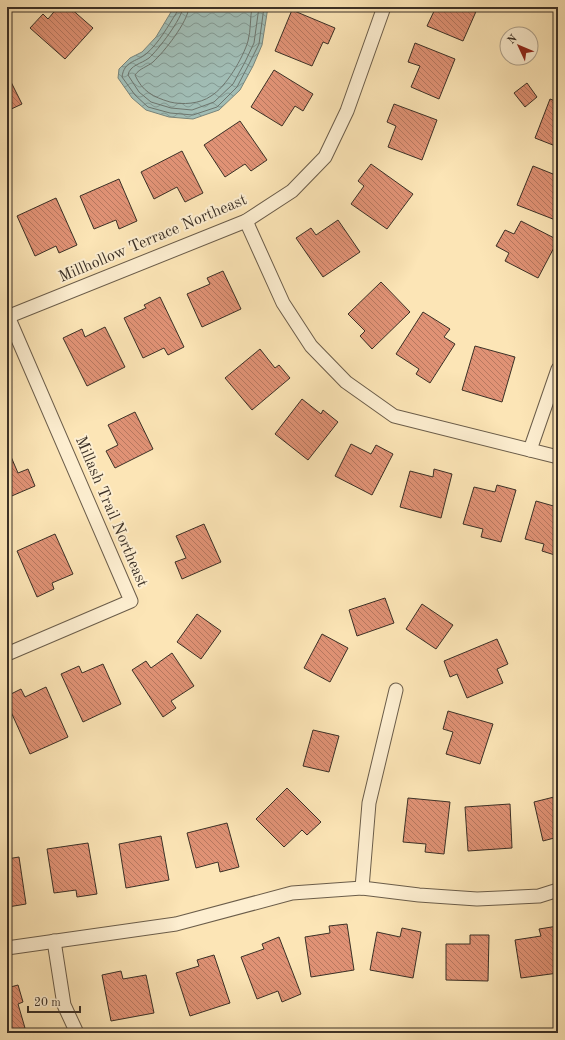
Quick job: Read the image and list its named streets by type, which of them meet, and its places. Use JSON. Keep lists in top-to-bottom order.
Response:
{
  "streets": {
    "street": ["Millhollow Terrace Northeast", "Millash Trail Northeast"]
  },
  "crossings": [
    ["Millhollow Terrace Northeast", "Millash Trail Northeast"]
  ],
  "scale_bar": "20 m",
  "north": "top left"
}
